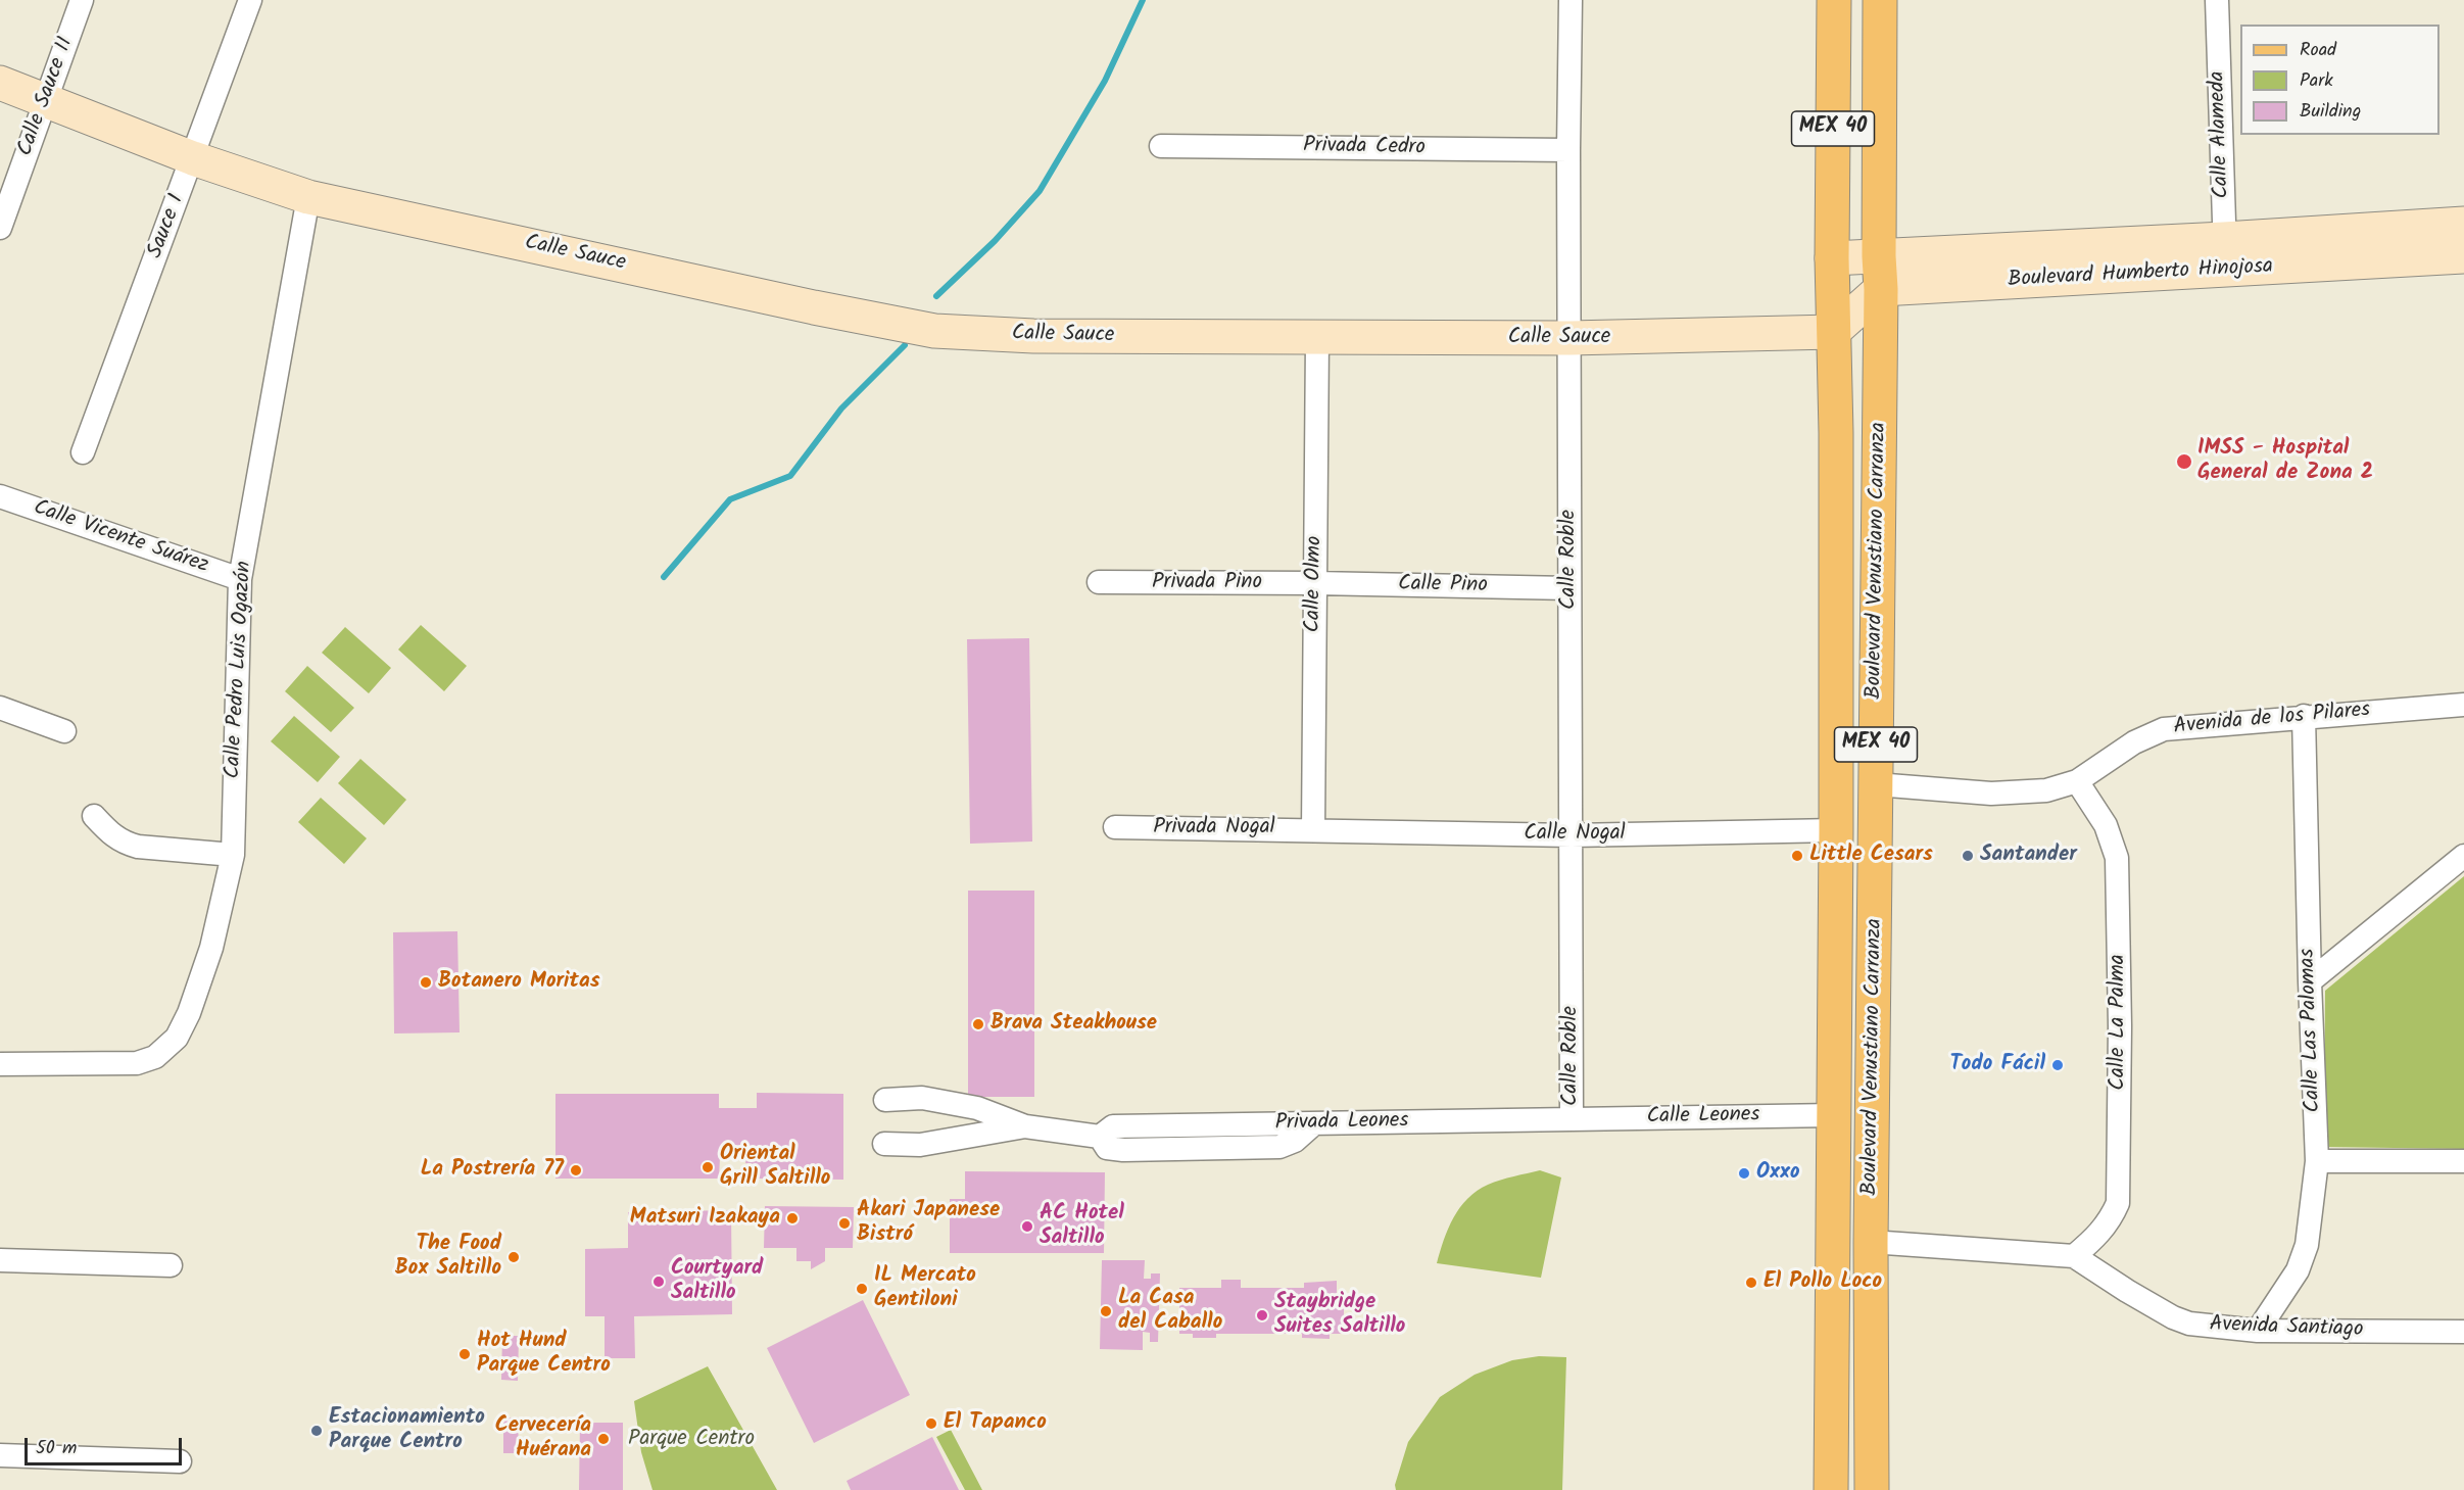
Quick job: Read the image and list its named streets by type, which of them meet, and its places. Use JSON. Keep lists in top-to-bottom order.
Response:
{
  "streets": {
    "main road": ["MEX 40", "Boulevard Venustiano Carranza"],
    "street": [
      "Calle Sauce II",
      "Calle Alameda",
      "Privada Cedro",
      "Sauce I",
      "Calle Sauce",
      "Boulevard Humberto Hinojosa",
      "Calle Vicente Suárez",
      "Calle Roble",
      "Privada Pino",
      "Calle Olmo",
      "Calle Pino",
      "Calle Pedro Luis Ogazón",
      "Avenida de los Pilares",
      "Privada Nogal",
      "Calle Nogal",
      "Calle La Palma",
      "Calle Las Palomas",
      "Calle Leones",
      "Privada Leones",
      "Avenida Santiago"
    ]
  },
  "crossings": [
    ["Calle Sauce II", "Calle Sauce"],
    ["Calle Alameda", "Boulevard Humberto Hinojosa"],
    ["Privada Cedro", "Calle Roble"],
    ["Sauce I", "Calle Sauce"],
    ["Calle Sauce", "Calle Roble"],
    ["Calle Sauce", "Boulevard Venustiano Carranza"],
    ["Calle Sauce", "Calle Olmo"],
    ["Calle Sauce", "Calle Pedro Luis Ogazón"],
    ["Boulevard Humberto Hinojosa", "Boulevard Venustiano Carranza"],
    ["Calle Vicente Suárez", "Calle Pedro Luis Ogazón"],
    ["Calle Roble", "Calle Pino"],
    ["Calle Roble", "Calle Nogal"],
    ["Calle Roble", "Calle Leones"],
    ["Calle Roble", "Privada Leones"],
    ["Boulevard Venustiano Carranza", "Avenida de los Pilares"],
    ["Boulevard Venustiano Carranza", "Calle Nogal"],
    ["Boulevard Venustiano Carranza", "Calle Leones"],
    ["Boulevard Venustiano Carranza", "Avenida Santiago"],
    ["Privada Pino", "Calle Olmo"],
    ["Privada Pino", "Calle Pino"],
    ["Calle Olmo", "Calle Pino"],
    ["Calle Olmo", "Privada Nogal"],
    ["Calle Olmo", "Calle Nogal"],
    ["Avenida de los Pilares", "Calle La Palma"],
    ["Avenida de los Pilares", "Calle Las Palomas"],
    ["Privada Nogal", "Calle Nogal"],
    ["Calle La Palma", "Avenida Santiago"],
    ["Calle Las Palomas", "Avenida Santiago"],
    ["Calle Leones", "Privada Leones"]
  ],
  "parks": ["Parque Centro"],
  "places": [
    "IMSS - Hospital General de Zona 2",
    "Little Cesars",
    "Santander",
    "Botanero Moritas",
    "Brava Steakhouse",
    "Todo Fácil",
    "Oriental Grill Saltillo",
    "La Postrería 77",
    "Oxxo",
    "Matsuri Izakaya",
    "Akari Japanese Bistró",
    "AC Hotel Saltillo",
    "The Food Box Saltillo",
    "Courtyard Saltillo",
    "El Pollo Loco",
    "IL Mercato Gentiloni",
    "La Casa del Caballo",
    "Staybridge Suites Saltillo",
    "Hot Hund Parque Centro",
    "El Tapanco",
    "Estacionamiento Parque Centro",
    "Cervecería Huérana"
  ],
  "legend": ["Road", "Park", "Building"],
  "scale_bar": "50 m"
}
